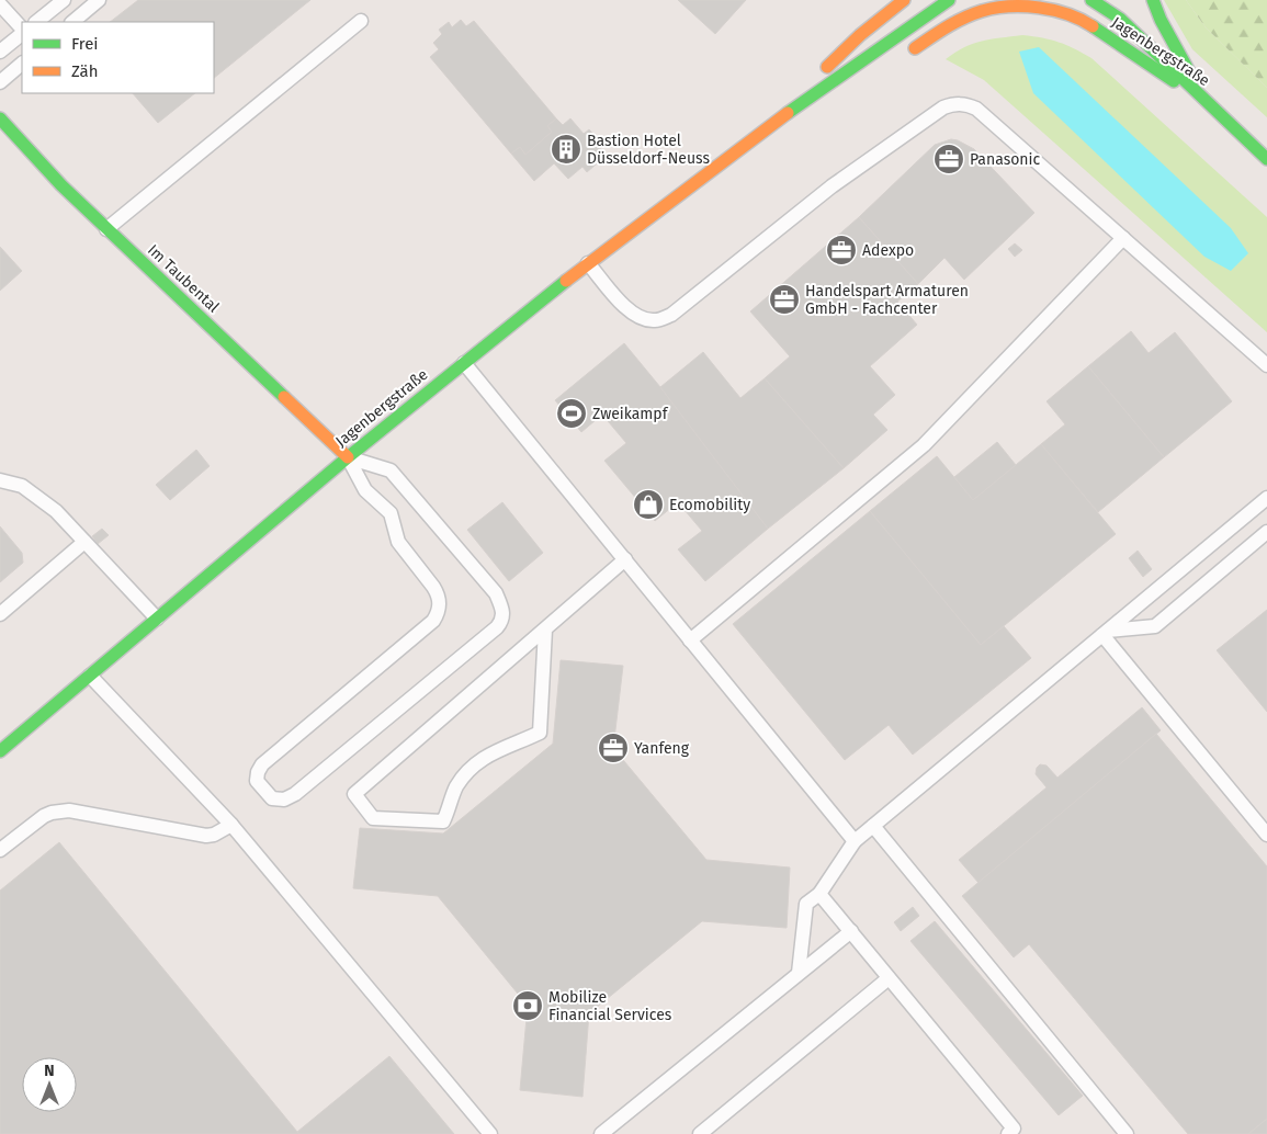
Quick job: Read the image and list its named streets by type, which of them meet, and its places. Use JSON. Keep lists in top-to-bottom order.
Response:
{
  "streets": {
    "street": ["Jagenbergstraße", "Im Taubental"]
  },
  "crossings": [
    ["Jagenbergstraße", "Im Taubental"]
  ],
  "places": {
    "building": ["Bastion Hotel Düsseldorf-Neuss"],
    "office": [
      "Panasonic",
      "Adexpo",
      "Handelspart Armaturen GmbH - Fachcenter",
      "Yanfeng"
    ],
    "sports": ["Zweikampf"],
    "shop": ["Ecomobility"],
    "bank": ["Mobilize Financial Services"]
  },
  "legend": ["Frei", "Zäh"],
  "north": "top"
}
